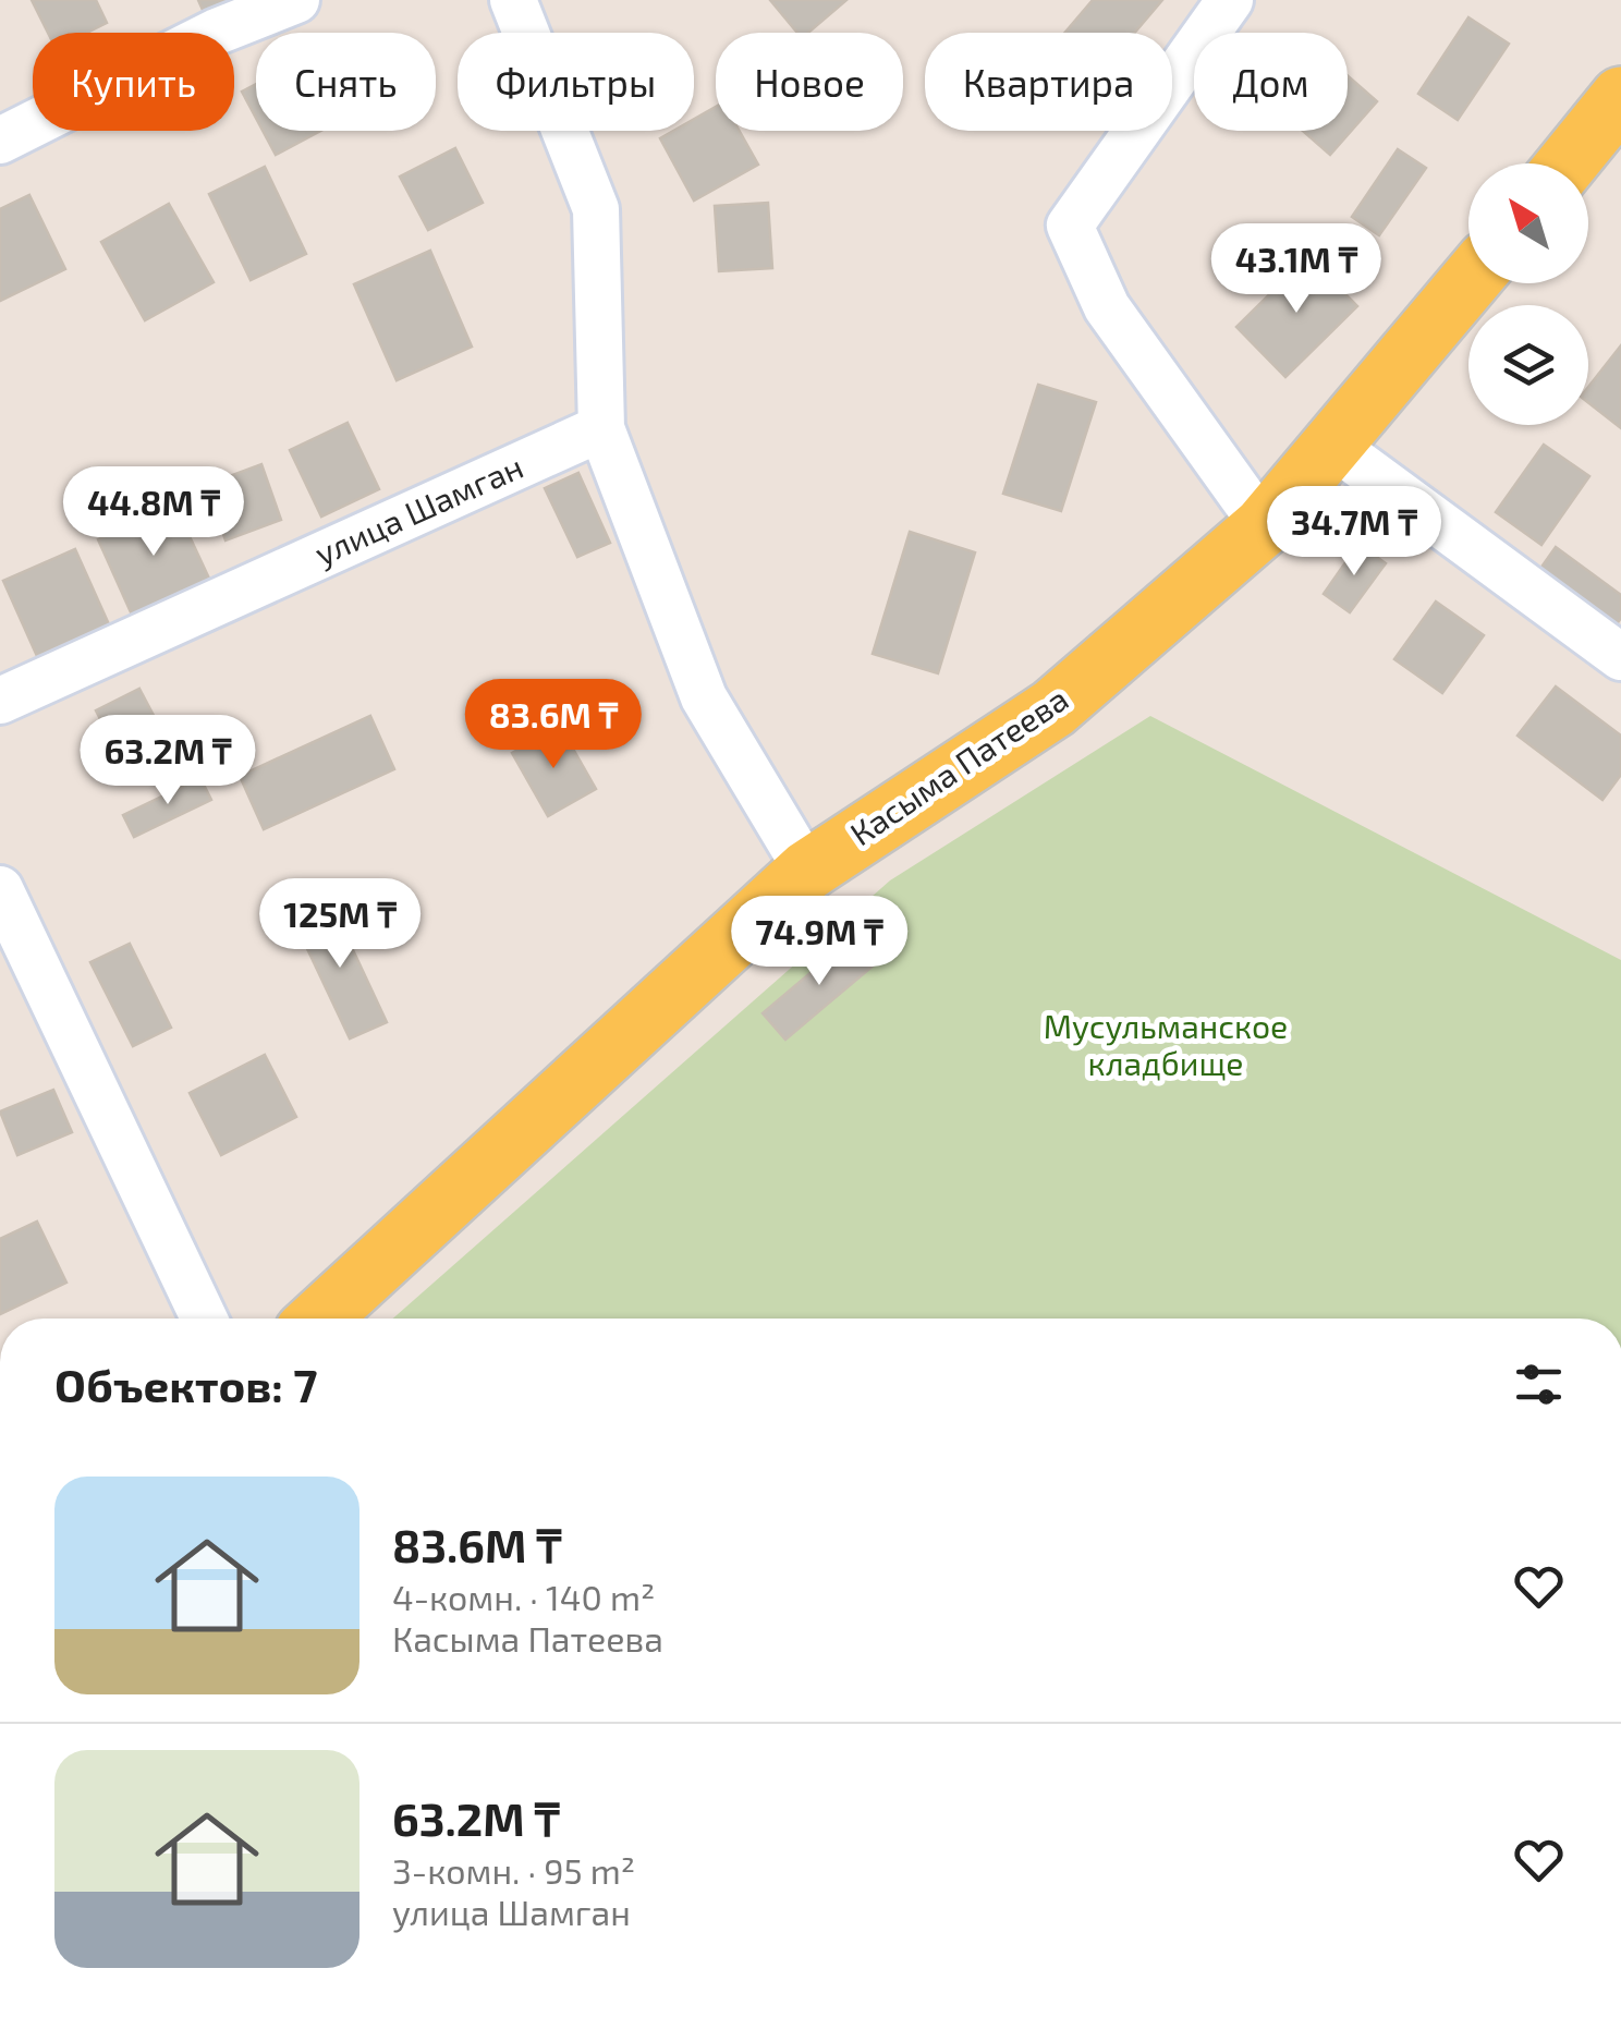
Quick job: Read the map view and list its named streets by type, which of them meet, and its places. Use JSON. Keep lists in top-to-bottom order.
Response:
{
  "streets": {
    "main road": ["Касыма Патеева"],
    "street": ["улица Шамган"]
  },
  "parks": ["Мусульманское кладбище"],
  "north": "top left",
  "page": {
    "chip": [
      "Купить",
      "Снять",
      "Фильтры",
      "Новое",
      "Квартира",
      "Дом"
    ],
    "price": [
      "43.1M ₸",
      "44.8M ₸",
      "34.7M ₸",
      "83.6M ₸",
      "63.2M ₸",
      "125M ₸",
      "74.9M ₸"
    ],
    "heading": "Объектов: 7",
    "list": [
      {
        "name": "83.6M ₸",
        "note": "4-комн. · 140 m² · Касыма Патеева"
      },
      {
        "name": "63.2M ₸",
        "note": "3-комн. · 95 m² · улица Шамган"
      }
    ]
  }
}
